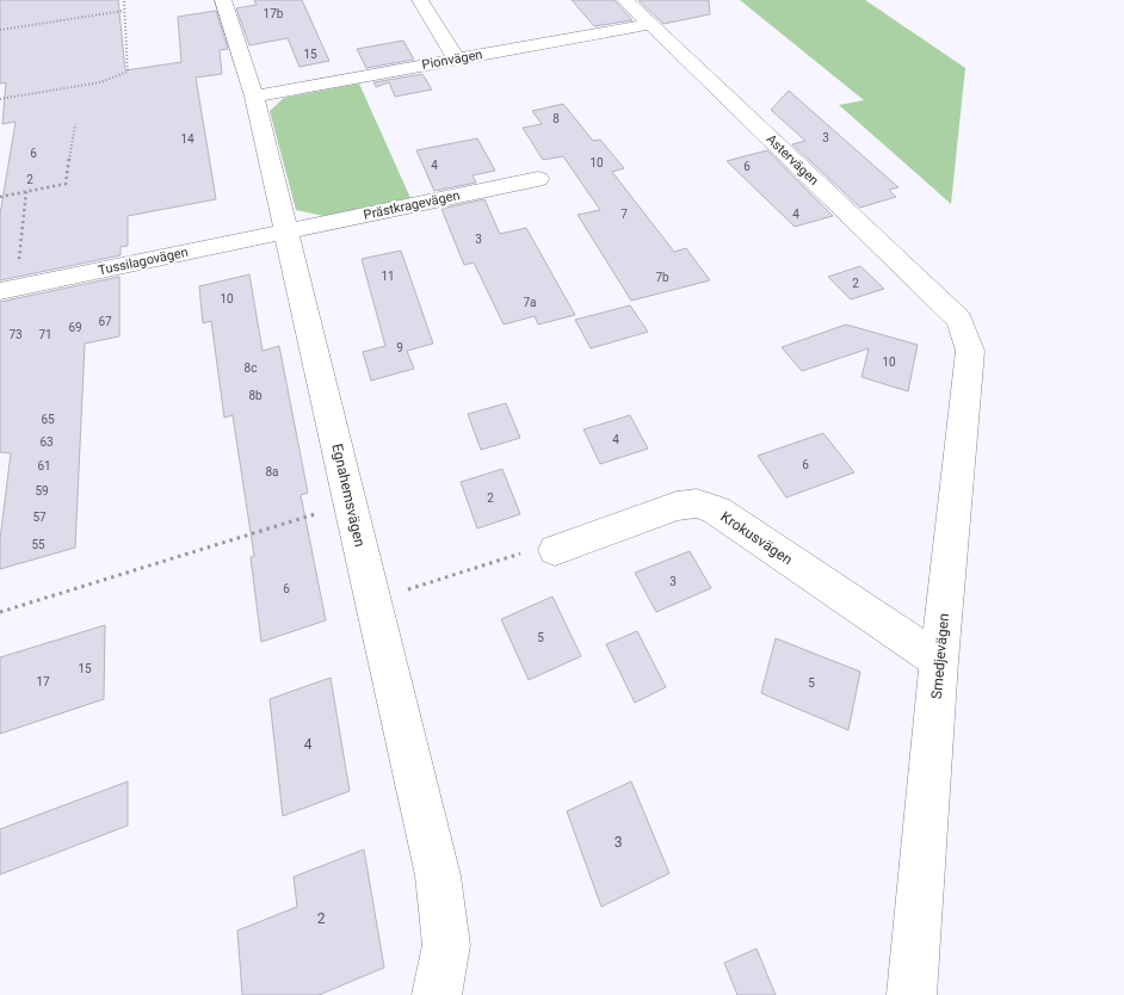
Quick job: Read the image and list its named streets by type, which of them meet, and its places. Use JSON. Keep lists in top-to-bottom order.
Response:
{
  "streets": {
    "street": [
      "Pionvägen",
      "Astervägen",
      "Prästkragevägen",
      "Tussilagovägen",
      "Egnahemsvägen",
      "Krokusvägen",
      "Smedjevägen"
    ]
  },
  "crossings": [
    ["Pionvägen", "Astervägen"],
    ["Pionvägen", "Egnahemsvägen"],
    ["Astervägen", "Smedjevägen"],
    ["Prästkragevägen", "Tussilagovägen"],
    ["Prästkragevägen", "Egnahemsvägen"],
    ["Tussilagovägen", "Egnahemsvägen"],
    ["Krokusvägen", "Smedjevägen"]
  ],
  "house_numbers": [
    "17b",
    "15",
    "8",
    "3",
    "14",
    "6",
    "10",
    "4",
    "6",
    "2",
    "7",
    "4",
    "3",
    "11",
    "7b",
    "2",
    "10",
    "7a",
    "67",
    "69",
    "73",
    "71",
    "9",
    "10",
    "8c",
    "8b",
    "65",
    "4",
    "63",
    "6",
    "61",
    "8a",
    "59",
    "2",
    "57",
    "55",
    "3",
    "6",
    "5",
    "15",
    "17",
    "5",
    "4",
    "3",
    "2"
  ]
}
